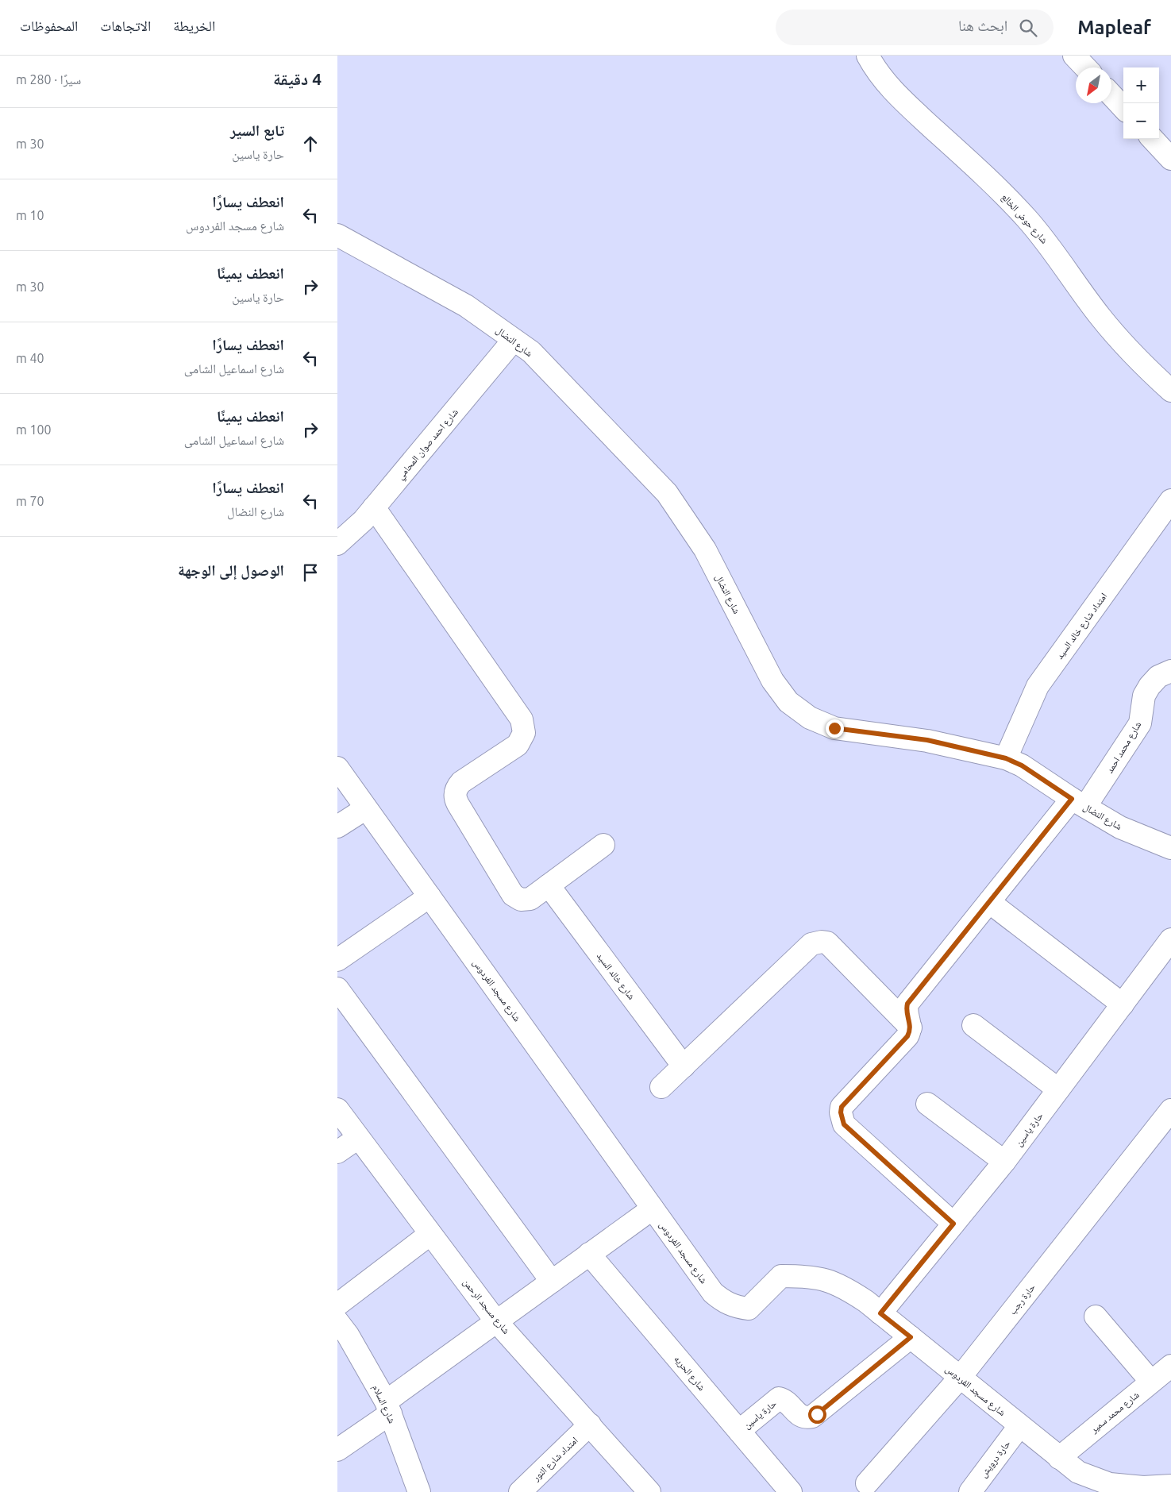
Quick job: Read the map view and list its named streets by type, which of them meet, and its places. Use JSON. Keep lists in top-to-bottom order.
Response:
{
  "streets": {
    "street": [
      "شارع حوض الخالع",
      "شارع النضال",
      "شارع احمد صوان المحامي",
      "امتداد شارع خالد السيد",
      "شارع محمد احمد",
      "شارع خالد السيد",
      "شارع مسجد الفردوس",
      "حارة ياسين",
      "حارة رجب",
      "شارع مسجد الرحمن",
      "شارع الحريه",
      "شارع السلام",
      "شارع محمد سمير",
      "امتداد شارع النور",
      "حارة درويش"
    ]
  },
  "crossings": [
    ["شارع النضال", "شارع احمد صوان المحامي"],
    ["شارع النضال", "امتداد شارع خالد السيد"],
    ["شارع النضال", "شارع محمد احمد"],
    ["شارع مسجد الفردوس", "حارة ياسين"],
    ["شارع مسجد الفردوس", "حارة رجب"],
    ["شارع مسجد الفردوس", "شارع محمد سمير"],
    ["شارع مسجد الفردوس", "حارة درويش"],
    ["حارة ياسين", "شارع الحريه"],
    ["شارع مسجد الرحمن", "امتداد شارع النور"]
  ],
  "north": "bottom left",
  "page": {
    "header": "Mapleaf",
    "search": "ابحث هنا",
    "nav": ["الخريطة", "الاتجاهات", "المحفوظات"],
    "heading": ["4 دقيقة", "سيرًا · 280 m"],
    "map_buttons": ["+", "−"],
    "list": [
      ["تابع السير", "حارة ياسين", "30 m"],
      ["انعطف يسارًا", "شارع مسجد الفردوس", "10 m"],
      ["انعطف يمينًا", "حارة ياسين", "30 m"],
      ["انعطف يسارًا", "شارع اسماعيل الشامى", "40 m"],
      ["انعطف يمينًا", "شارع اسماعيل الشامى", "100 m"],
      ["انعطف يسارًا", "شارع النضال", "70 m"],
      "الوصول إلى الوجهة"
    ]
  }
}
